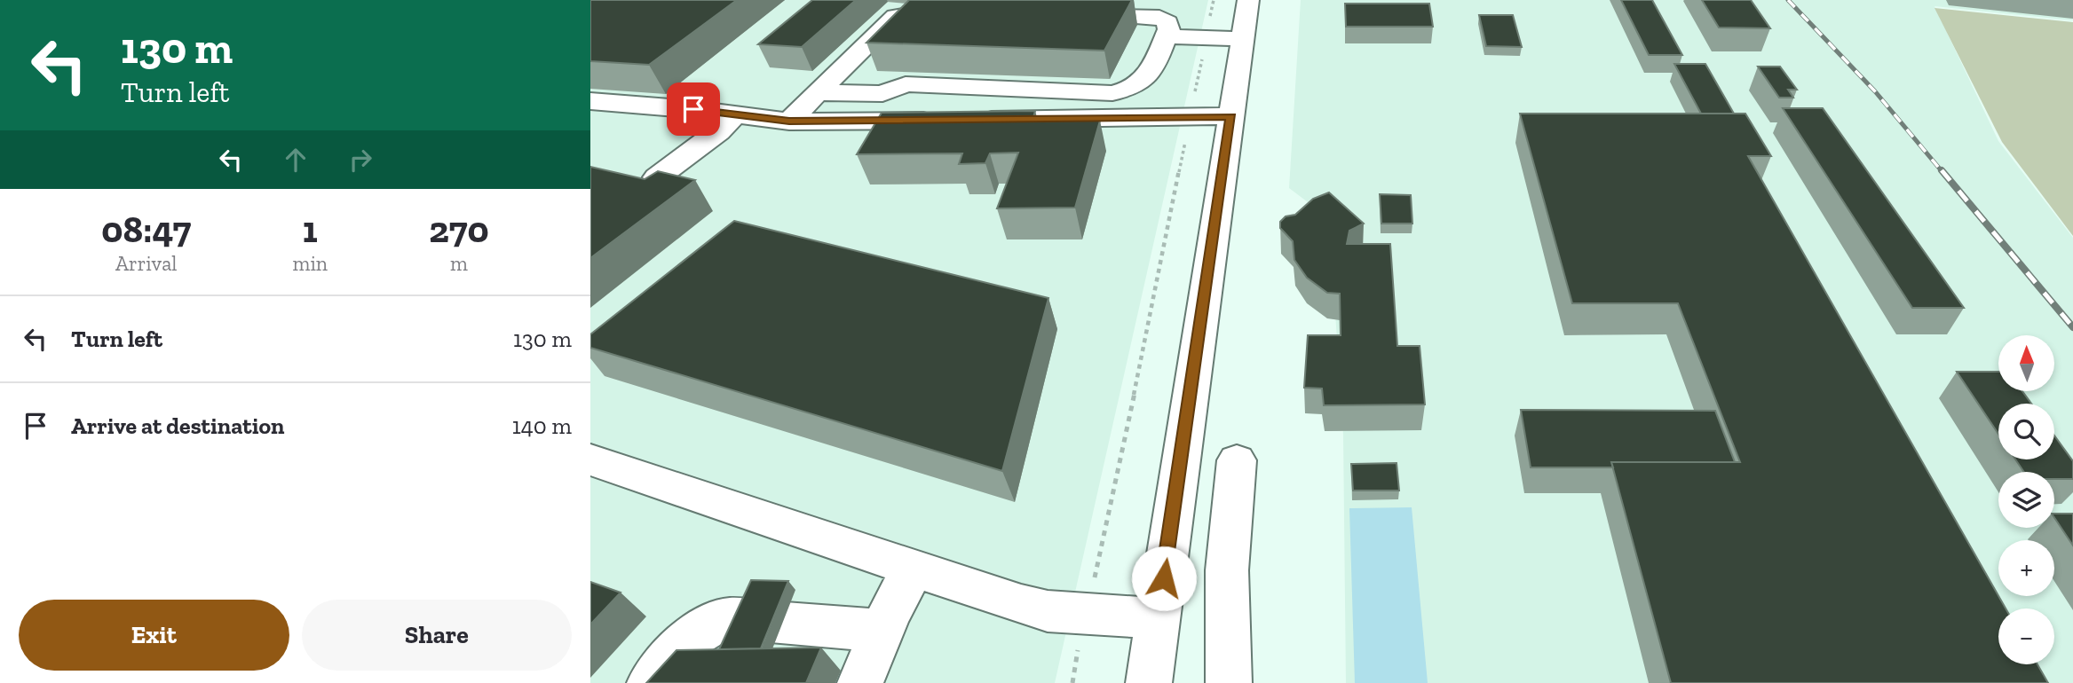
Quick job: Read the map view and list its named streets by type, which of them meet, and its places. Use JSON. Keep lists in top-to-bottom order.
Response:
{
  "north": "top",
  "page": {
    "turn": ["130 m", "Turn left"],
    "eta": [
      "08:47",
      "Arrival",
      "1",
      "min",
      "270",
      "m"
    ],
    "list": [
      {
        "name": "Turn left",
        "value": "130 m"
      },
      {
        "name": "Arrive at destination",
        "value": "140 m"
      }
    ],
    "map_buttons": ["+", "−"],
    "buttons": ["Exit", "Share"]
  }
}
